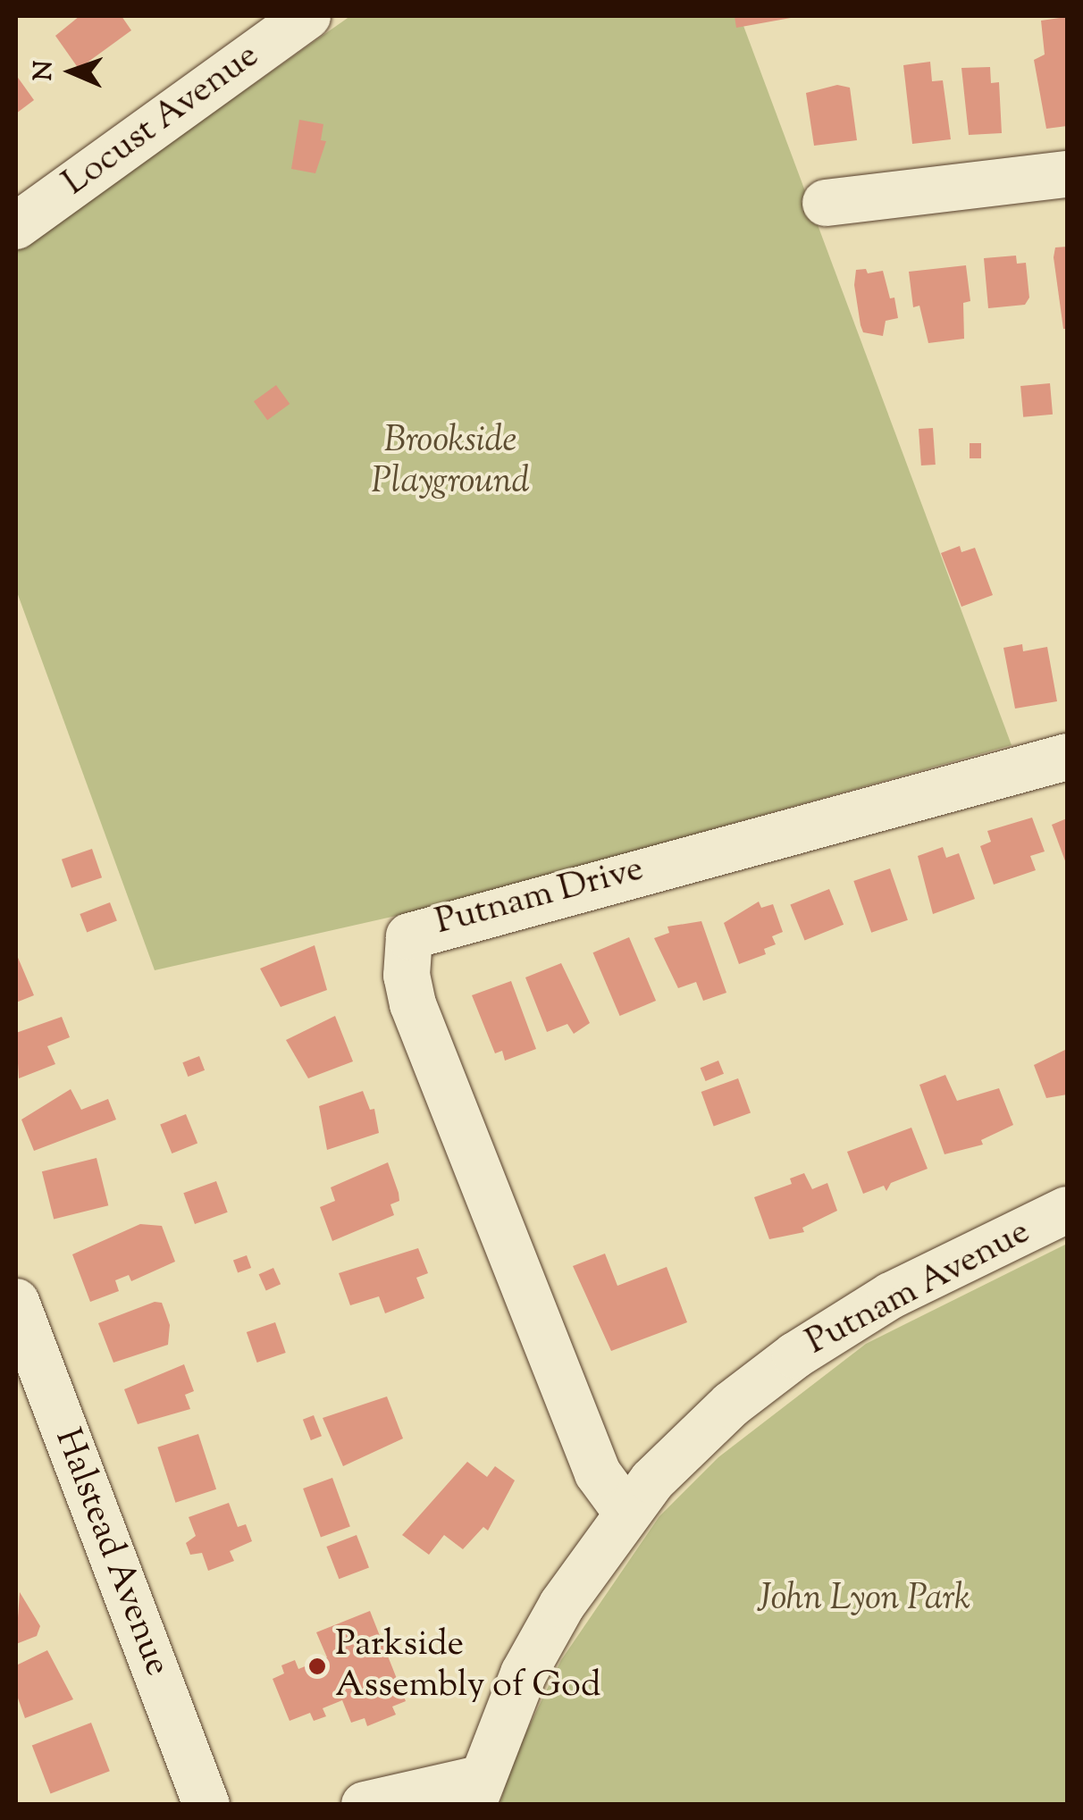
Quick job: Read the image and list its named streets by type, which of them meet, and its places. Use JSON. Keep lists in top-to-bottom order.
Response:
{
  "streets": {
    "street": [
      "Locust Avenue",
      "Putnam Drive",
      "Putnam Avenue",
      "Halstead Avenue"
    ]
  },
  "crossings": [
    ["Putnam Drive", "Putnam Avenue"]
  ],
  "parks": ["Brookside Playground", "John Lyon Park"],
  "places": ["Parkside Assembly of God"],
  "north": "left"
}
